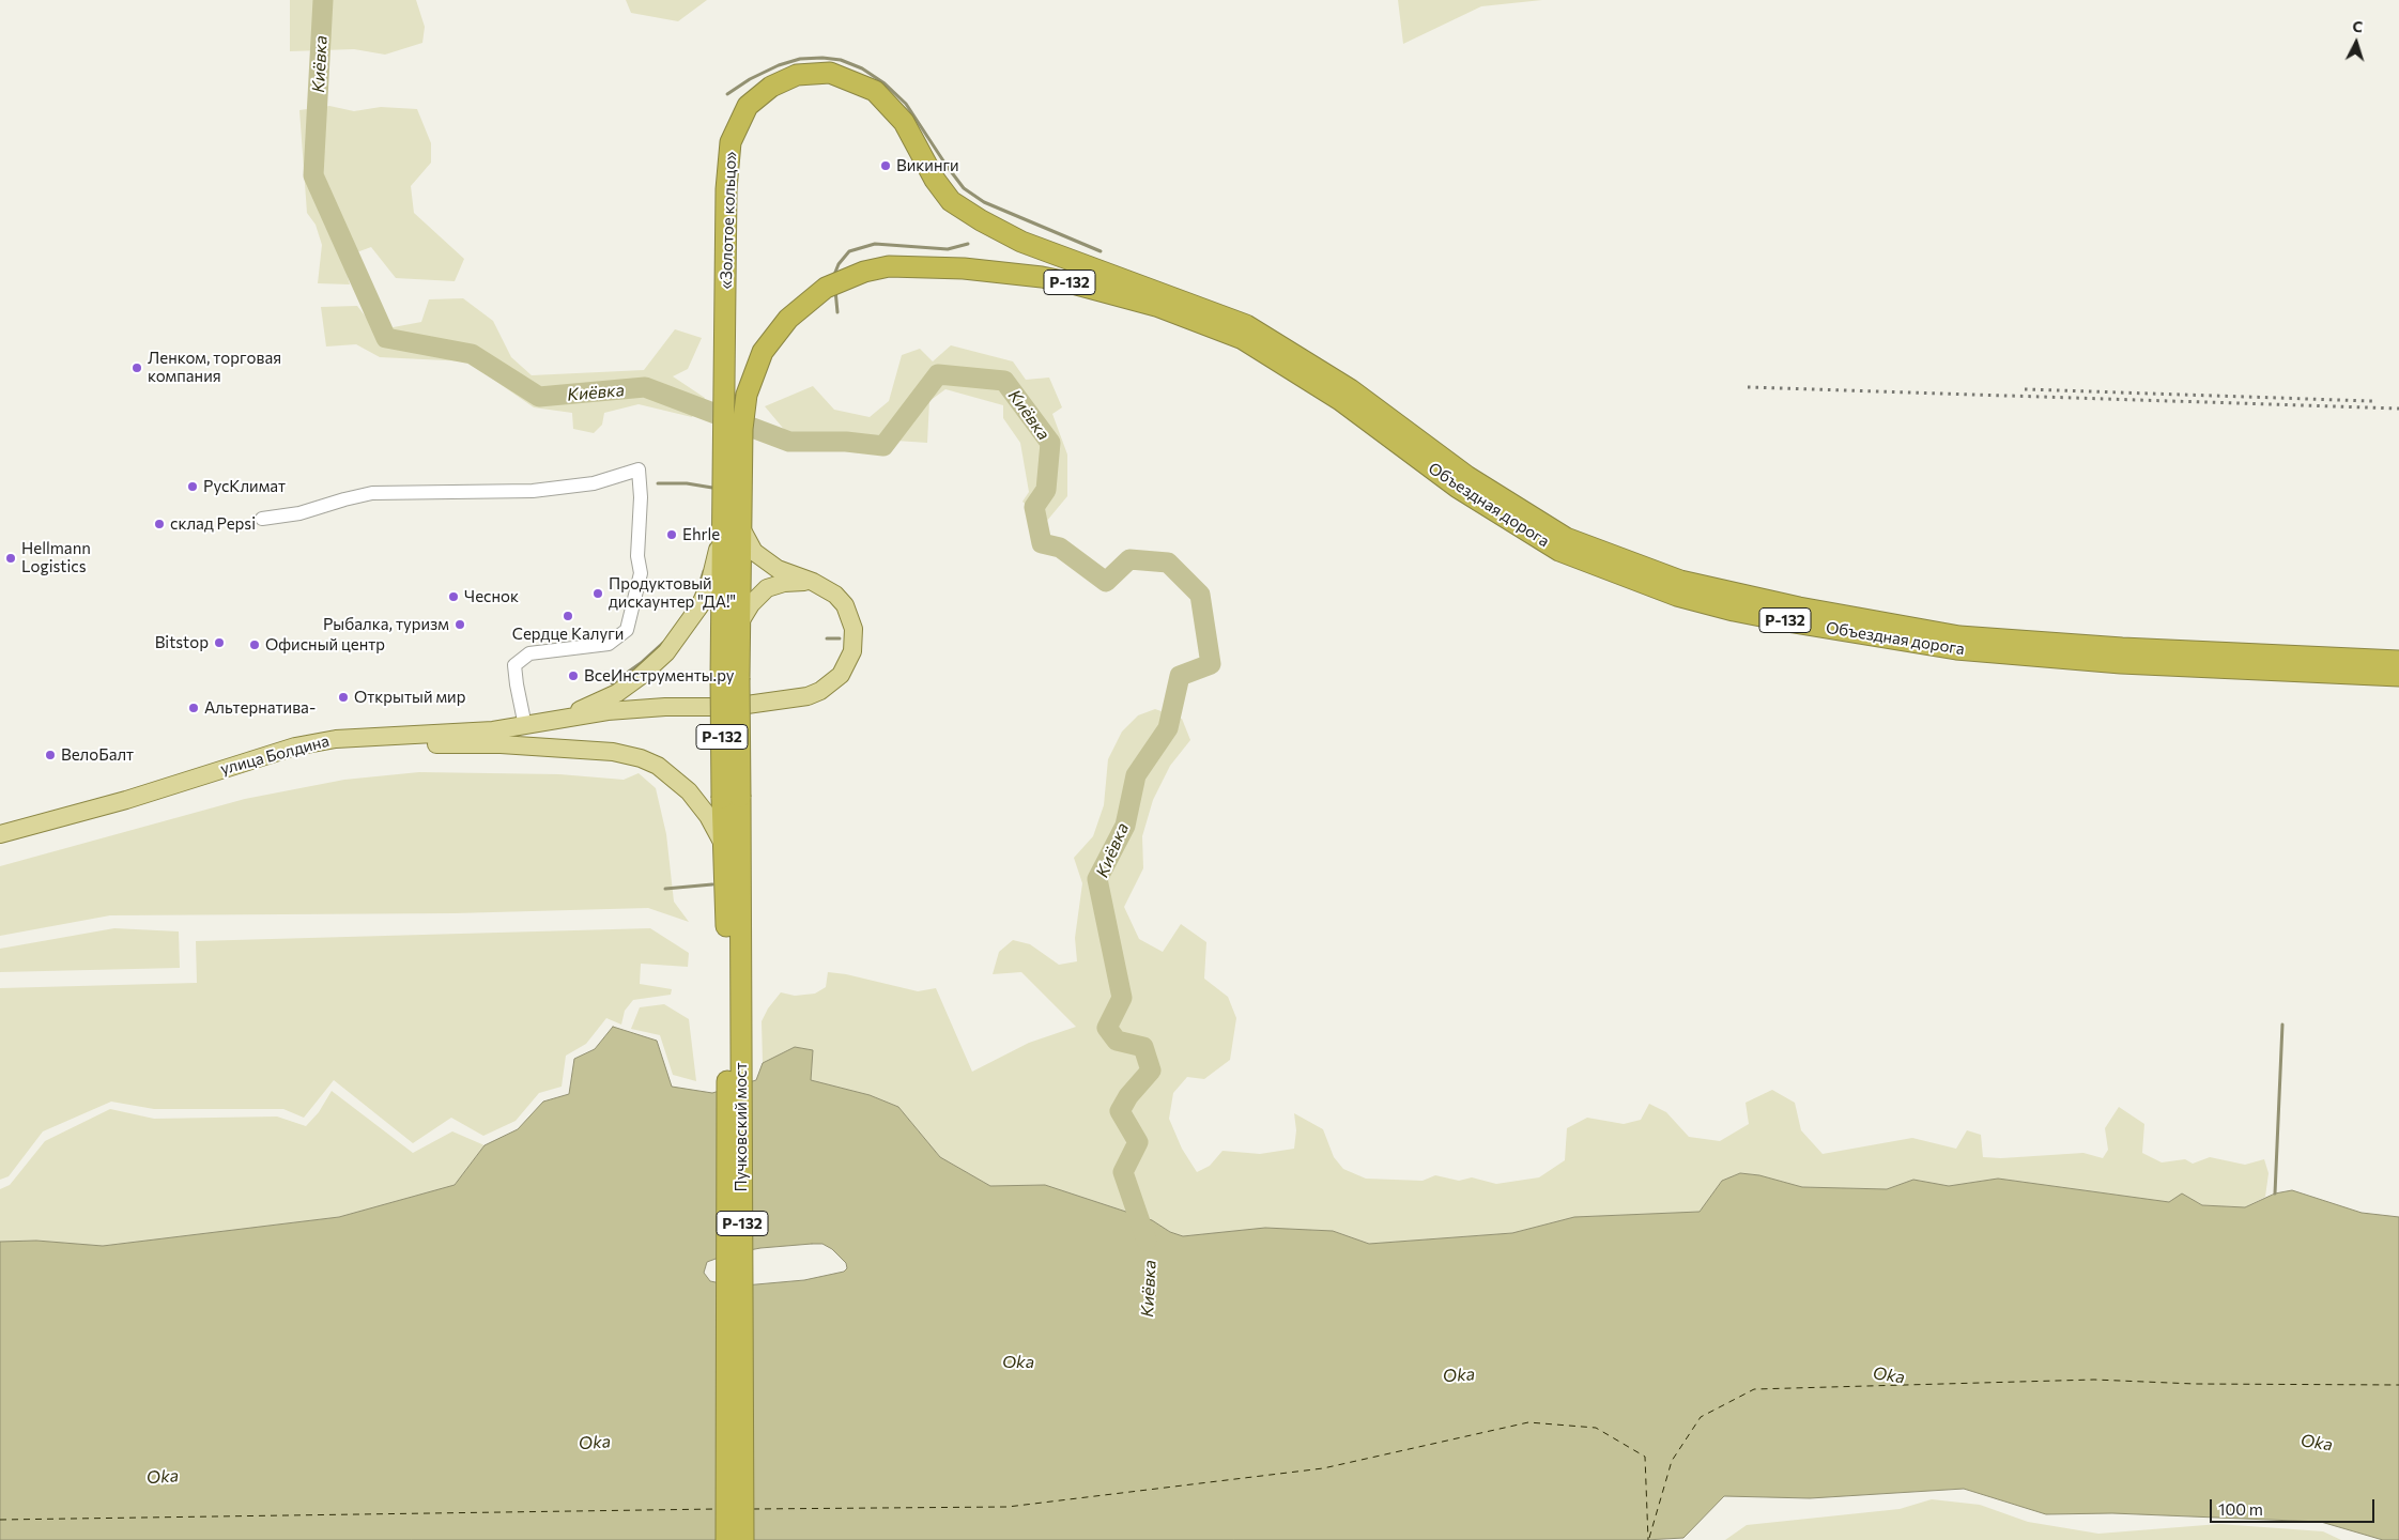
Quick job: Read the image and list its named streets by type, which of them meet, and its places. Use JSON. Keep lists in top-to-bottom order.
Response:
{
  "streets": {
    "highway": [
      "«Золотое кольцо»",
      "Р-132",
      "Объездная дорога",
      "Пучковский мост"
    ],
    "main road": ["улица Болдина"]
  },
  "crossings": [
    ["«Золотое кольцо»", "Р-132"],
    ["«Золотое кольцо»", "Объездная дорога"],
    ["Р-132", "Пучковский мост"]
  ],
  "water": ["Киёвка", "Oka"],
  "places": [
    "Викинги",
    "Ленком, торговая компания",
    "РусКлимат",
    "склад Pepsi",
    "Ehrle",
    "Hellmann Logistics",
    "Продуктовый дискаунтер \"ДА!\"",
    "Чеснок",
    "Сердце Калуги",
    "Рыбалка, туризм",
    "Bitstop",
    "Офисный центр",
    "ВсеИнструменты.ру",
    "Открытый мир",
    "Альтернатива-",
    "ВелоБалт"
  ],
  "scale_bar": "100 m",
  "north": "top"
}
